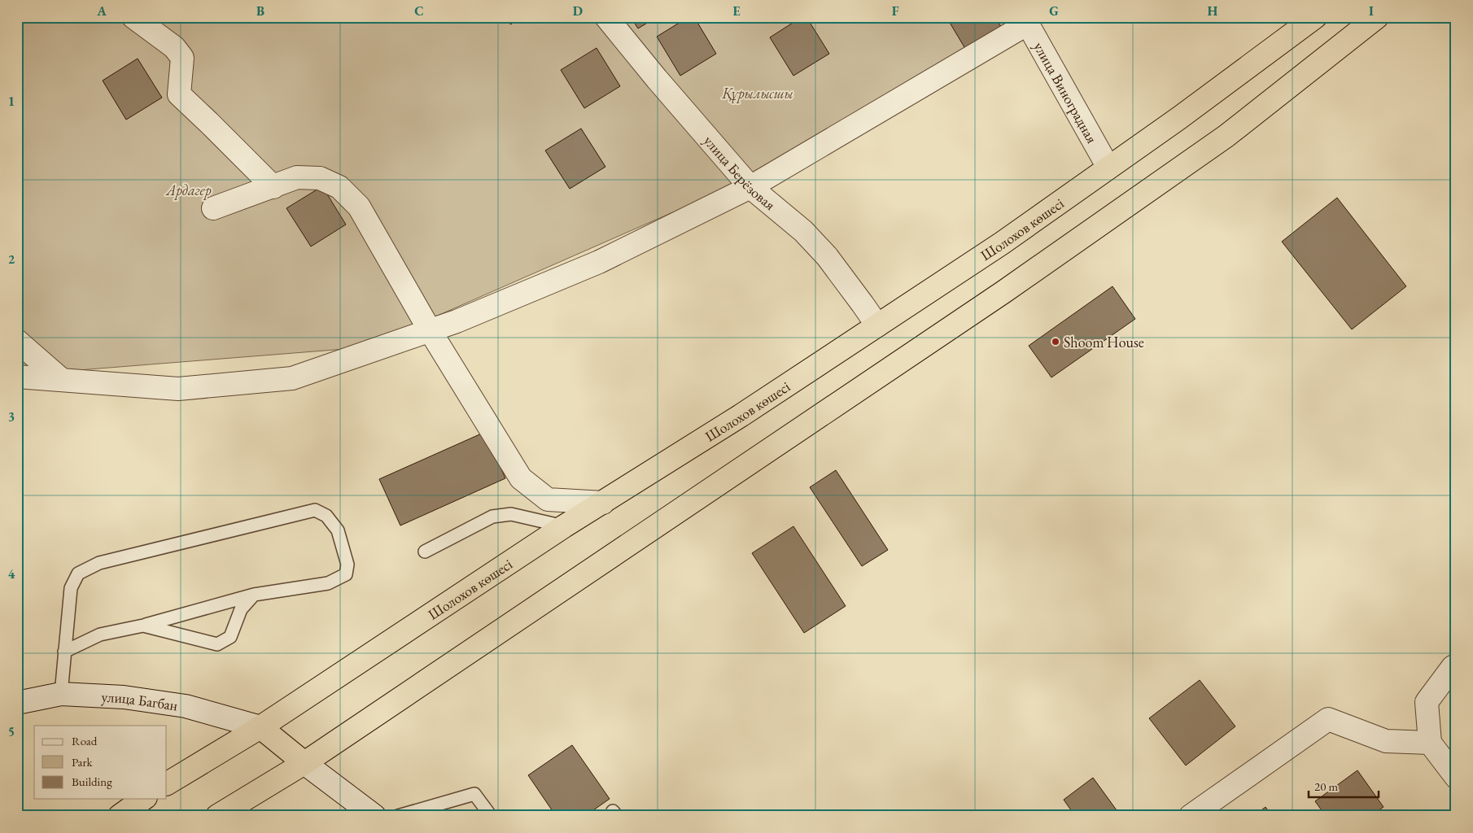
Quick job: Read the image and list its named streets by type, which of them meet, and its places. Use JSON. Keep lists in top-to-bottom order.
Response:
{
  "streets": {
    "highway": ["Шолохов көшесі"],
    "street": ["улица Виноградная", "улица Берёзовая", "улица Багбан"]
  },
  "crossings": [
    ["улица Виноградная", "Шолохов көшесі"],
    ["улица Берёзовая", "Шолохов көшесі"],
    ["Шолохов көшесі", "улица Багбан"]
  ],
  "parks": ["Құрылысшы", "Ардагер"],
  "places": ["Shoom House"],
  "legend": ["Road", "Park", "Building"],
  "scale_bar": "20 m",
  "grid": {
    "columns": [
      "A",
      "B",
      "C",
      "D",
      "E",
      "F",
      "G",
      "H",
      "I"
    ],
    "rows": [
      "1",
      "2",
      "3",
      "4",
      "5"
    ]
  }
}
